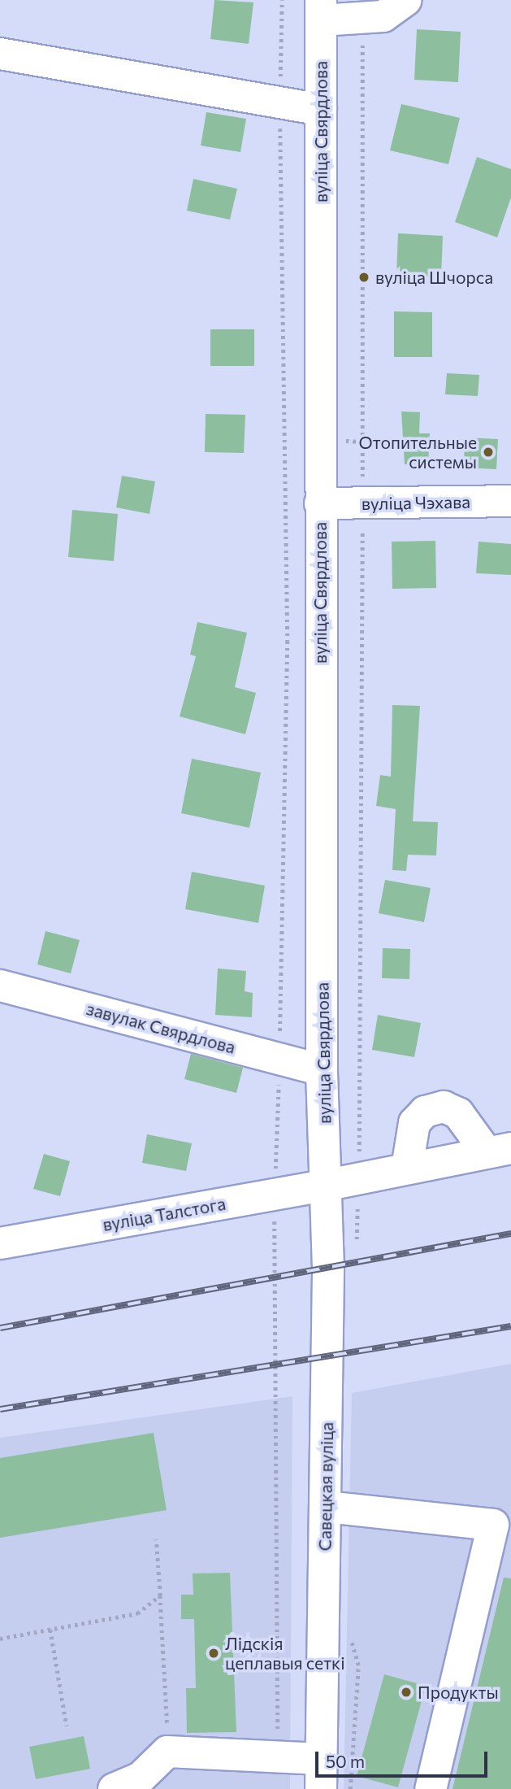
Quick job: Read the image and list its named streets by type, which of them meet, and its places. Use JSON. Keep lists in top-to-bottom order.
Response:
{
  "streets": {
    "main road": [
      "вуліца Свярдлова",
      "вуліца Чэхава",
      "завулак Свярдлова",
      "вуліца Талстога",
      "Савецкая вуліца"
    ]
  },
  "crossings": [
    ["вуліца Свярдлова", "вуліца Чэхава"],
    ["вуліца Свярдлова", "завулак Свярдлова"],
    ["вуліца Свярдлова", "вуліца Талстога"],
    ["вуліца Свярдлова", "Савецкая вуліца"],
    ["вуліца Талстога", "Савецкая вуліца"]
  ],
  "places": [
    "вуліца Шчорса",
    "Отопительные системы",
    "Лідскія цеплавыя сеткі",
    "Продукты"
  ],
  "scale_bar": "50 m"
}
